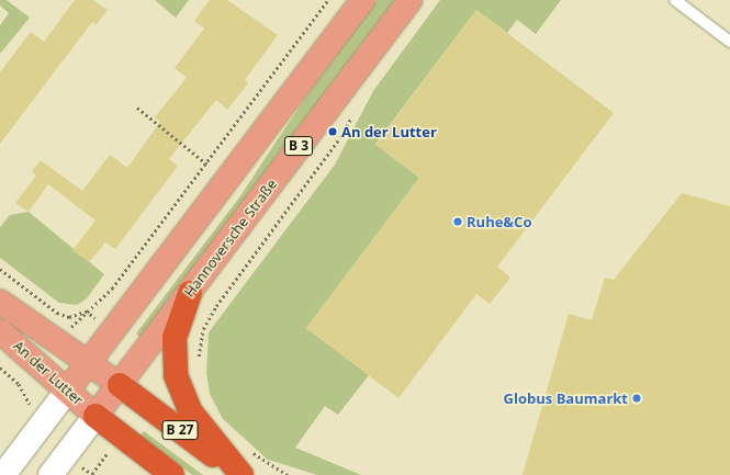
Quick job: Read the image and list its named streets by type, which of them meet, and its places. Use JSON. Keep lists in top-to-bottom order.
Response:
{
  "streets": {
    "highway": ["B 3", "B 27"],
    "main road": ["Hannoversche Straße", "An der Lutter"]
  },
  "crossings": [
    ["B 3", "Hannoversche Straße"],
    ["B 3", "An der Lutter"],
    ["B 3", "B 27"],
    ["Hannoversche Straße", "An der Lutter"],
    ["Hannoversche Straße", "B 27"],
    ["An der Lutter", "B 27"]
  ],
  "places": ["An der Lutter", "Ruhe&Co", "Globus Baumarkt"]
}
